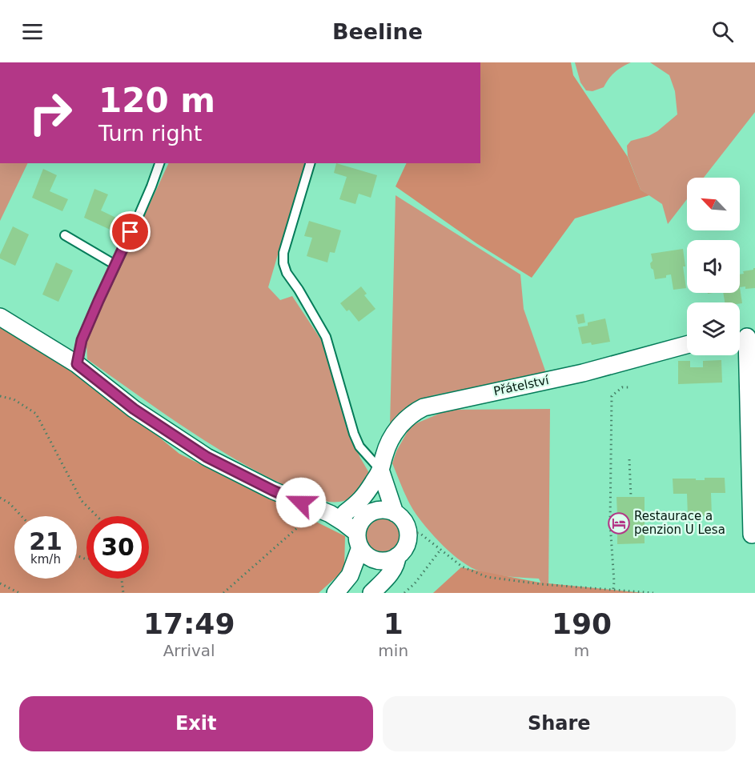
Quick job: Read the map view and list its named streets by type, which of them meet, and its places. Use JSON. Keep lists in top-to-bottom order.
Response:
{
  "streets": {
    "street": ["Přátelství"]
  },
  "places": {
    "hotel": ["Restaurace a penzion U Lesa"]
  },
  "north": "top left",
  "page": {
    "header": "Beeline",
    "turn": ["120 m", "Turn right"],
    "speed": "21 km/h",
    "limit": "30",
    "eta": [
      "17:49",
      "Arrival",
      "1",
      "min",
      "190",
      "m"
    ],
    "buttons": ["Exit", "Share"]
  }
}
